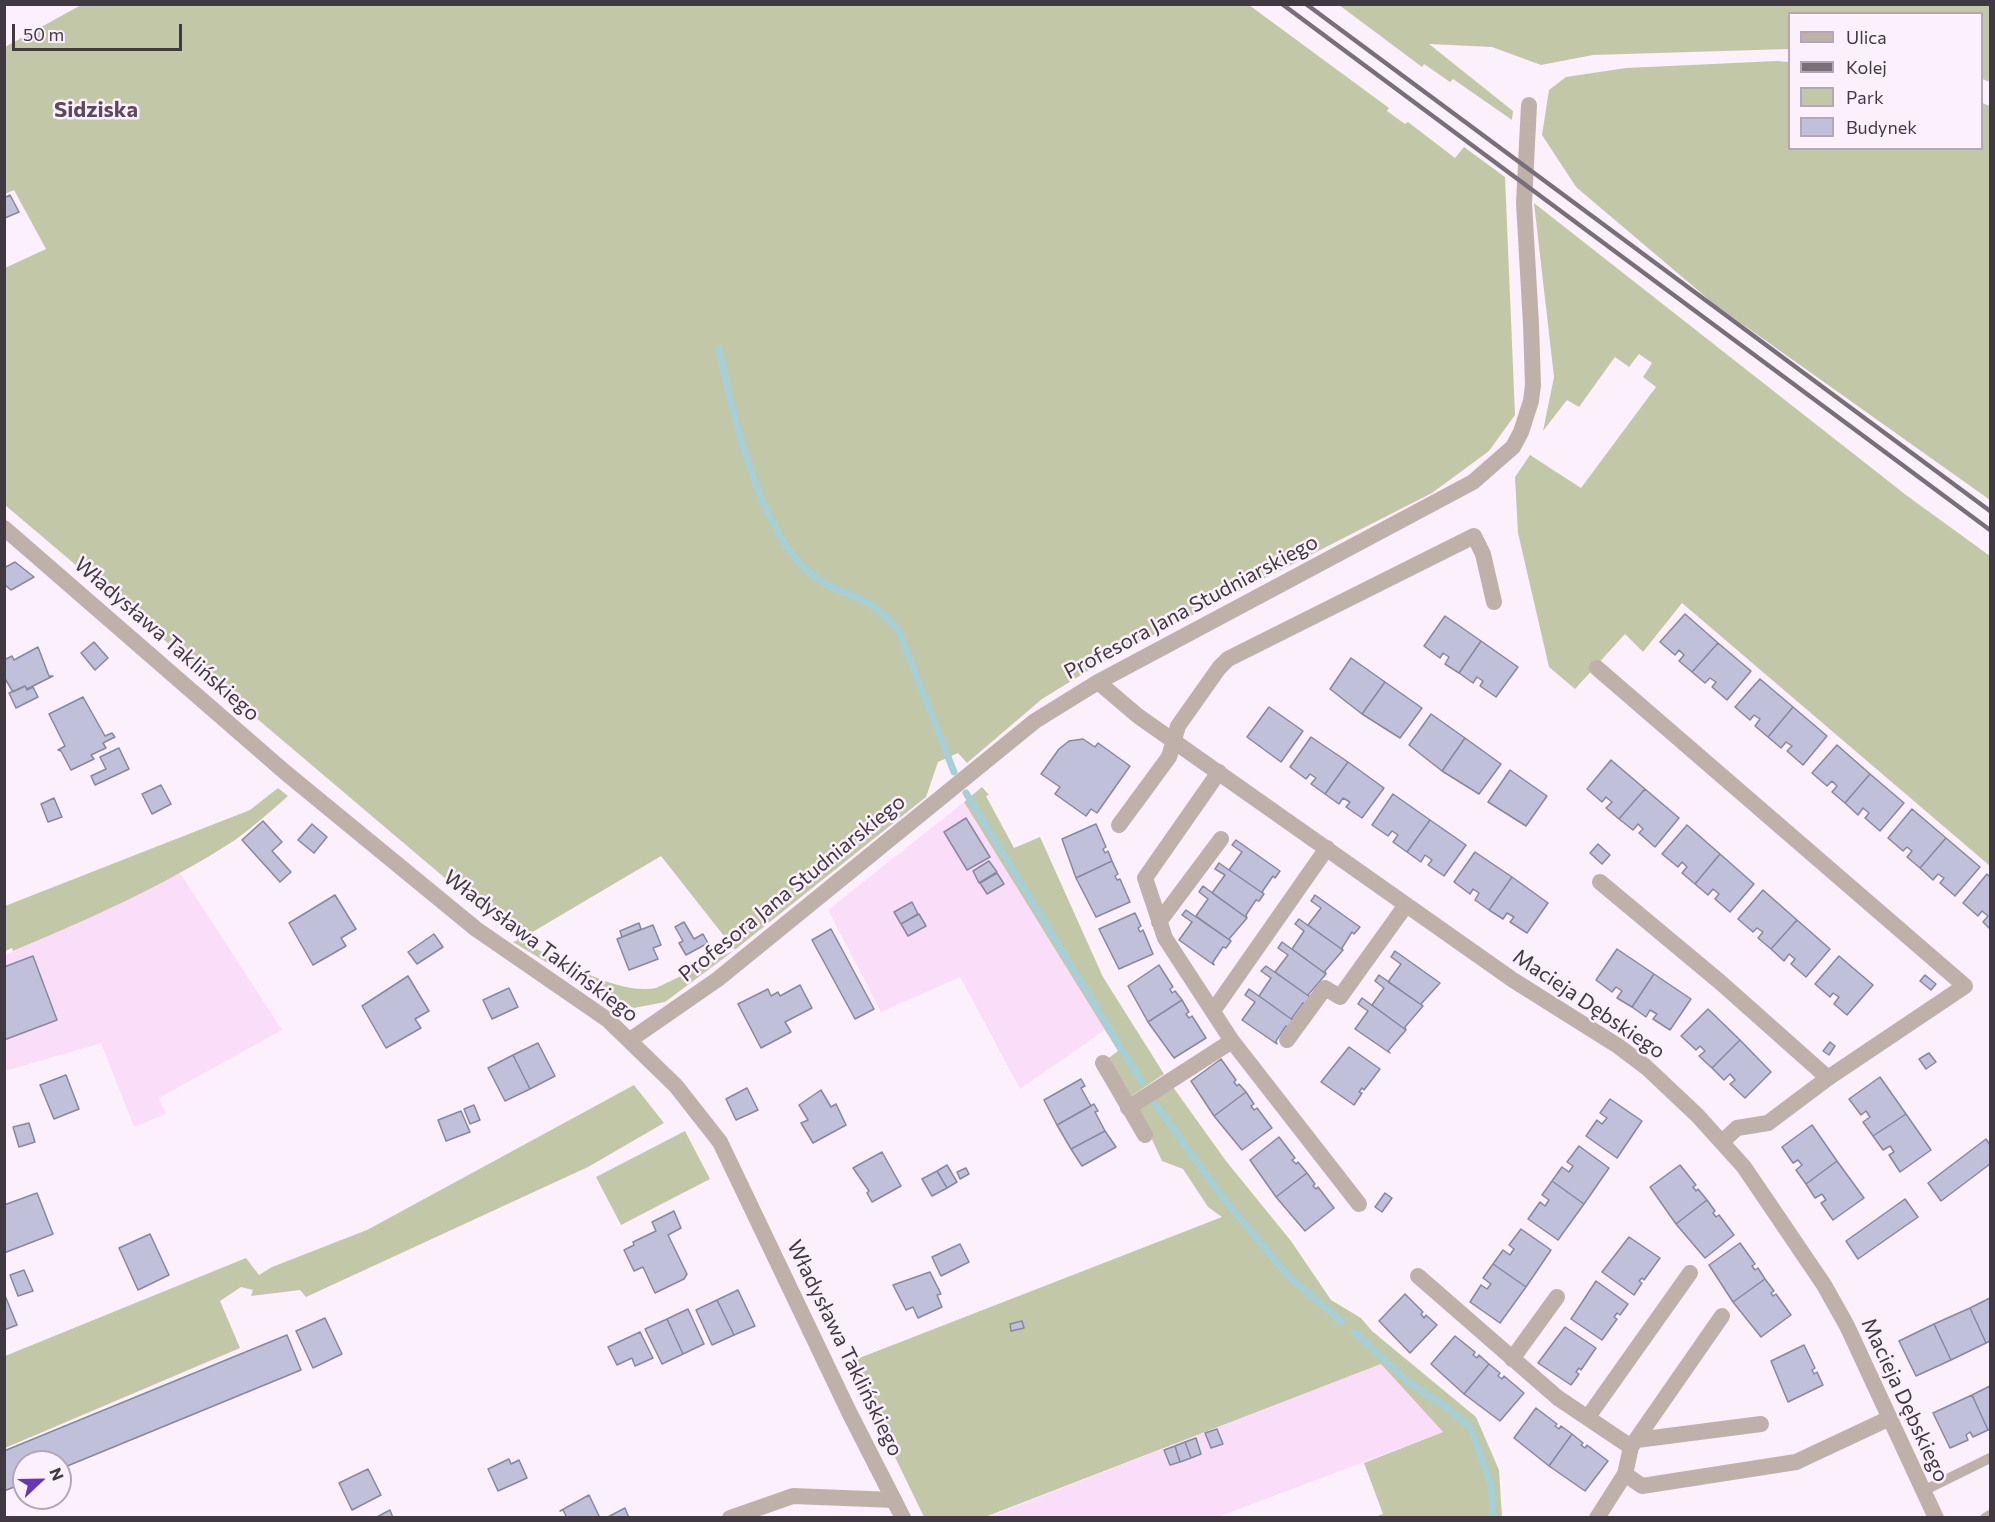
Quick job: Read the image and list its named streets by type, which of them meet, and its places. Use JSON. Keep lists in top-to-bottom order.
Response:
{
  "streets": {
    "street": ["Profesora Jana Studniarskiego", "Władysława Taklińskiego", "Macieja Dębskiego"]
  },
  "crossings": [
    ["Profesora Jana Studniarskiego", "Władysława Taklińskiego"],
    ["Profesora Jana Studniarskiego", "Macieja Dębskiego"]
  ],
  "districts": ["Sidziska"],
  "legend": [
    "Ulica",
    "Kolej",
    "Park",
    "Budynek"
  ],
  "scale_bar": "50 m",
  "north": "right"
}
